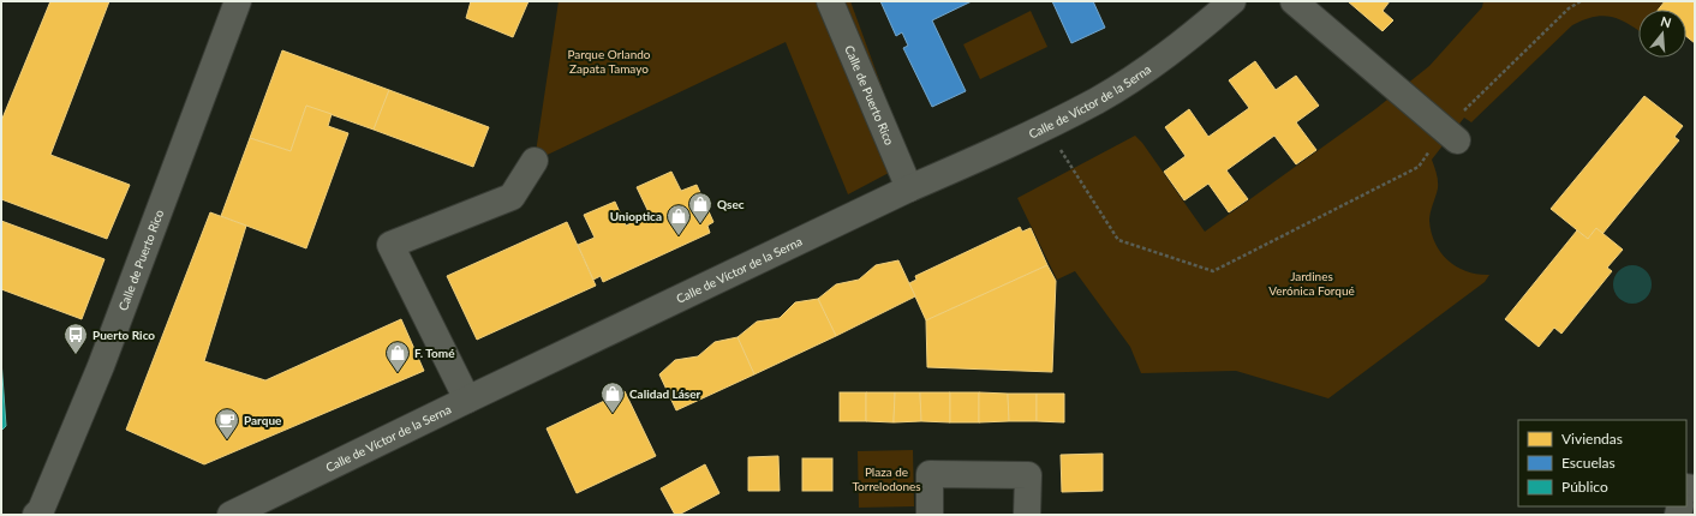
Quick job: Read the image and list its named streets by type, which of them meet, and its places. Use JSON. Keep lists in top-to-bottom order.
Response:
{
  "streets": {
    "street": ["Calle de Puerto Rico", "Calle de Víctor de la Serna"]
  },
  "crossings": [
    ["Calle de Puerto Rico", "Calle de Víctor de la Serna"]
  ],
  "parks": ["Parque Orlando Zapata Tamayo", "Jardines Verónica Forqué", "Plaza de Torrelodones"],
  "places": {
    "shop": [
      "Qsec",
      "Unioptica",
      "F. Tomé",
      "Calidad Láser"
    ],
    "bus stop": ["Puerto Rico"],
    "cafe": ["Parque"]
  },
  "legend": ["Viviendas", "Escuelas", "Público"],
  "north": "top"
}
